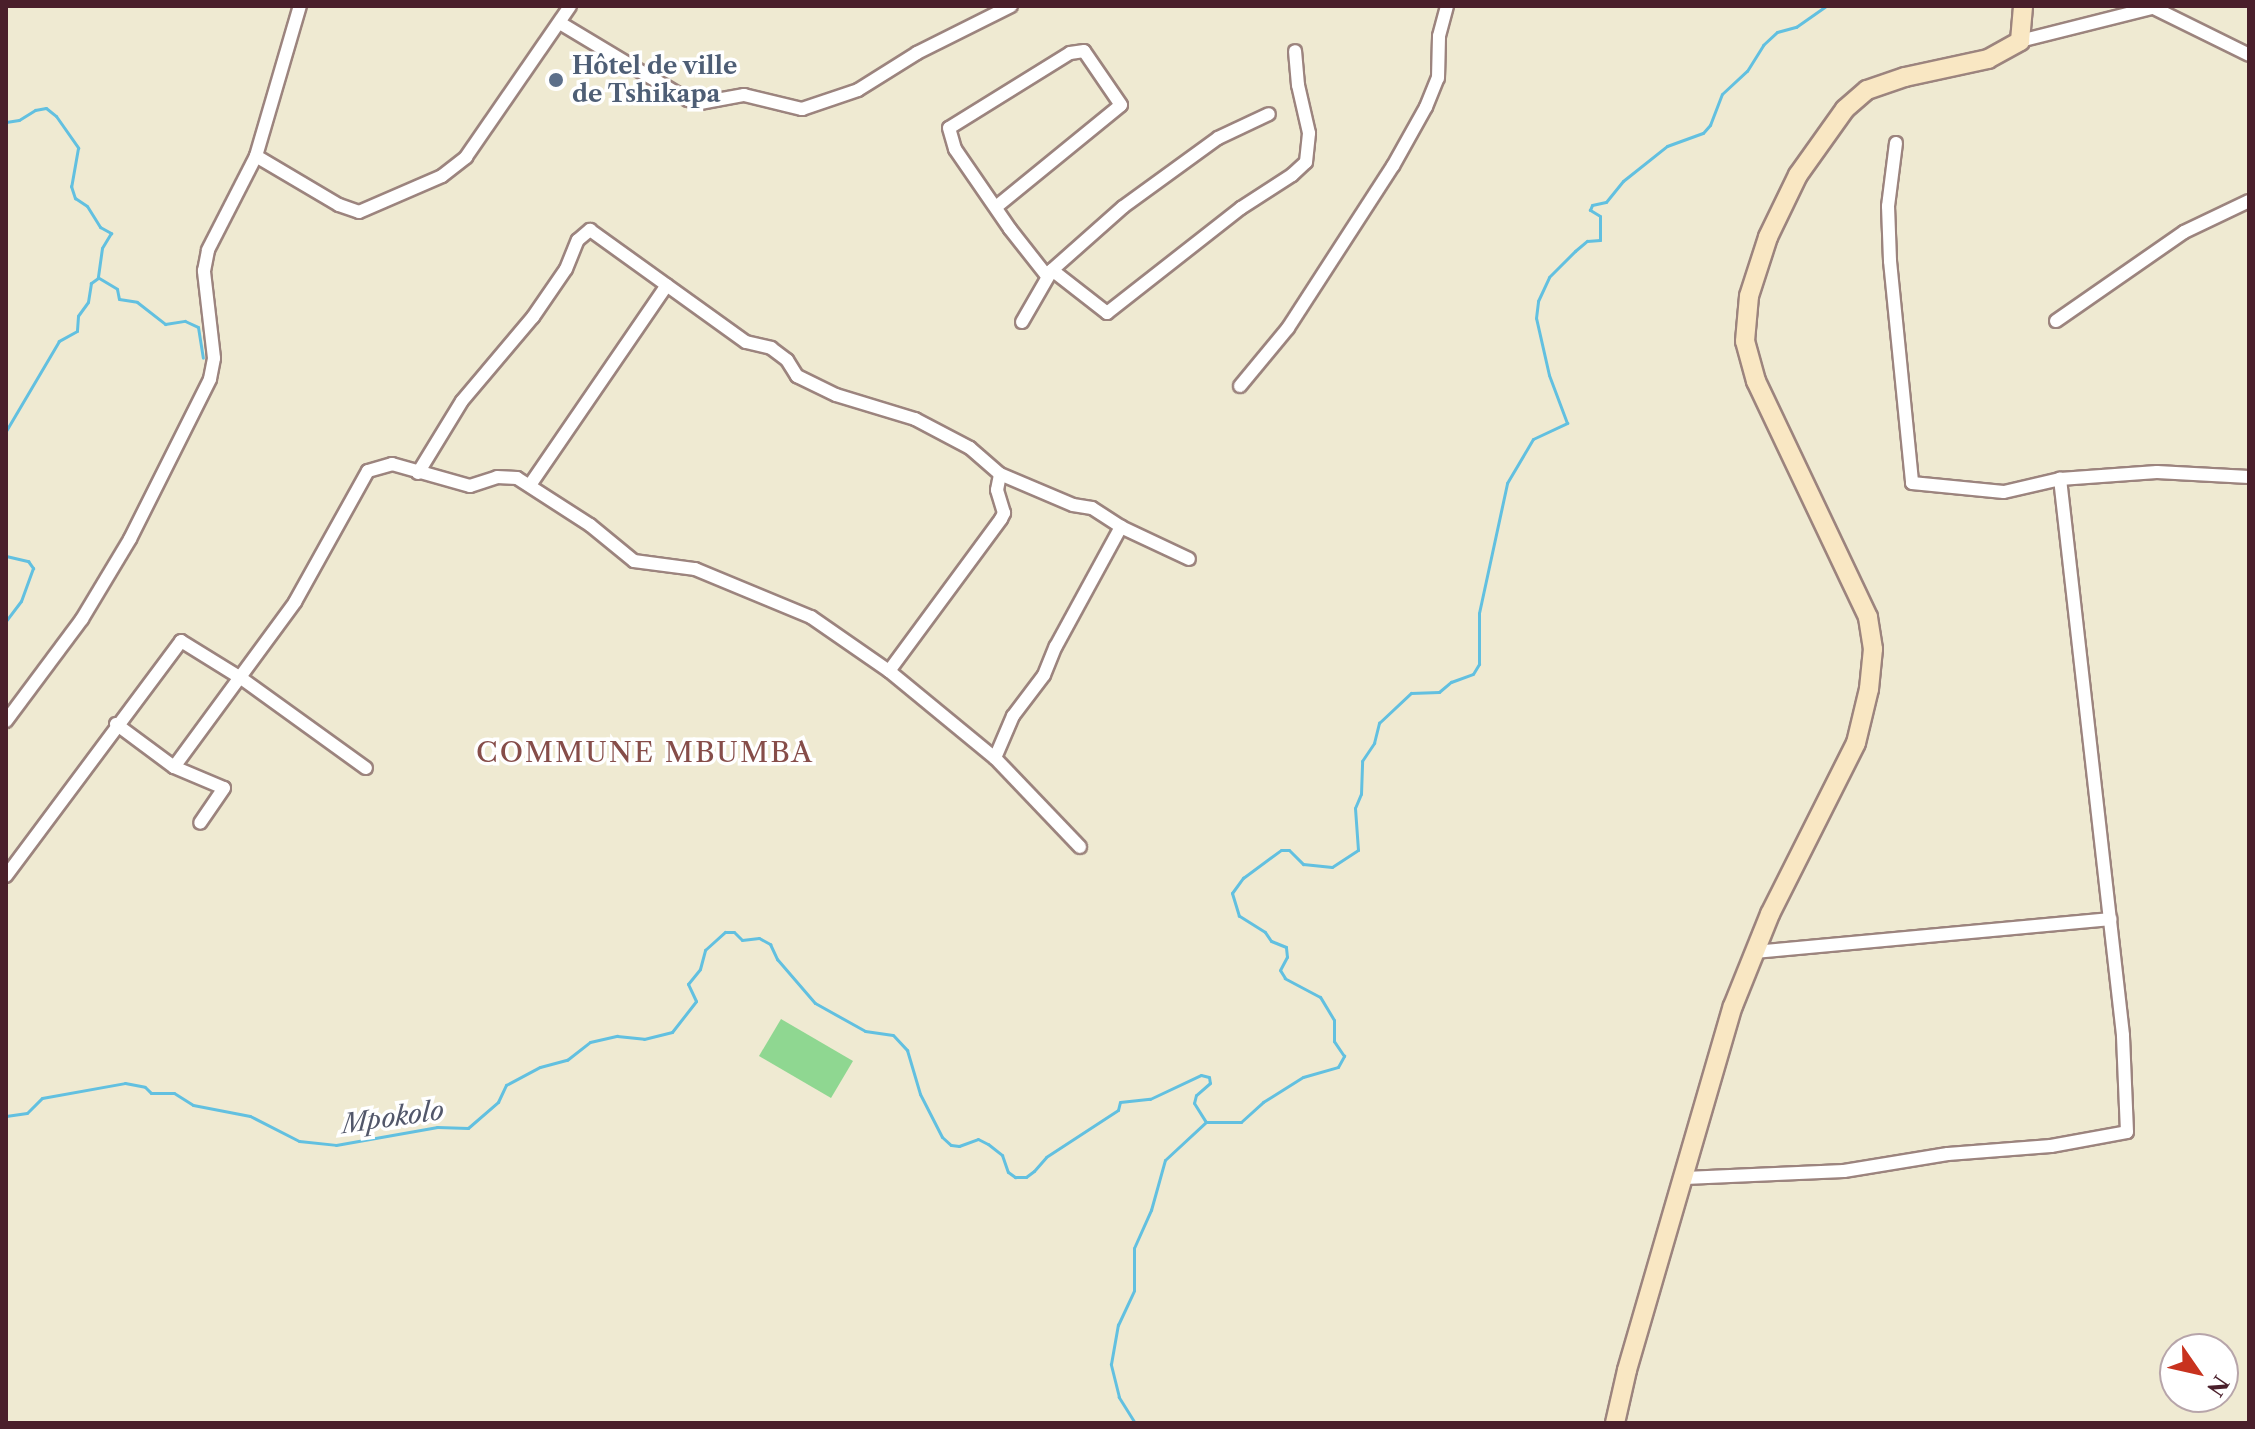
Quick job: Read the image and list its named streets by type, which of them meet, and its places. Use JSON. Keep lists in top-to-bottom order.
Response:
{
  "districts": ["COMMUNE MBUMBA"],
  "water": ["Mpokolo"],
  "places": ["Hôtel de ville de Tshikapa"],
  "north": "bottom right"
}
